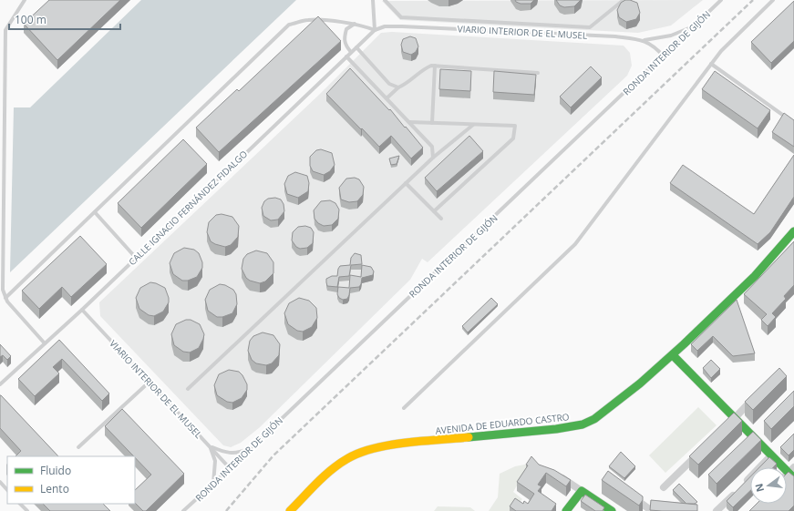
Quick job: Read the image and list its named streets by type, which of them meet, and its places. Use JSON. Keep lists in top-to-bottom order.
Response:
{
  "streets": {
    "street": ["AVENIDA DE EDUARDO CASTRO"],
    "lane": ["VIARIO INTERIOR DE EL MUSEL", "RONDA INTERIOR DE GIJÓN", "CALLE IGNACIO FERNÁNDEZ FIDALGO"]
  },
  "crossings": [
    ["VIARIO INTERIOR DE EL MUSEL", "RONDA INTERIOR DE GIJÓN"],
    ["VIARIO INTERIOR DE EL MUSEL", "CALLE IGNACIO FERNÁNDEZ FIDALGO"]
  ],
  "legend": ["Fluido", "Lento"],
  "scale_bar": "100 m",
  "north": "left"
}
